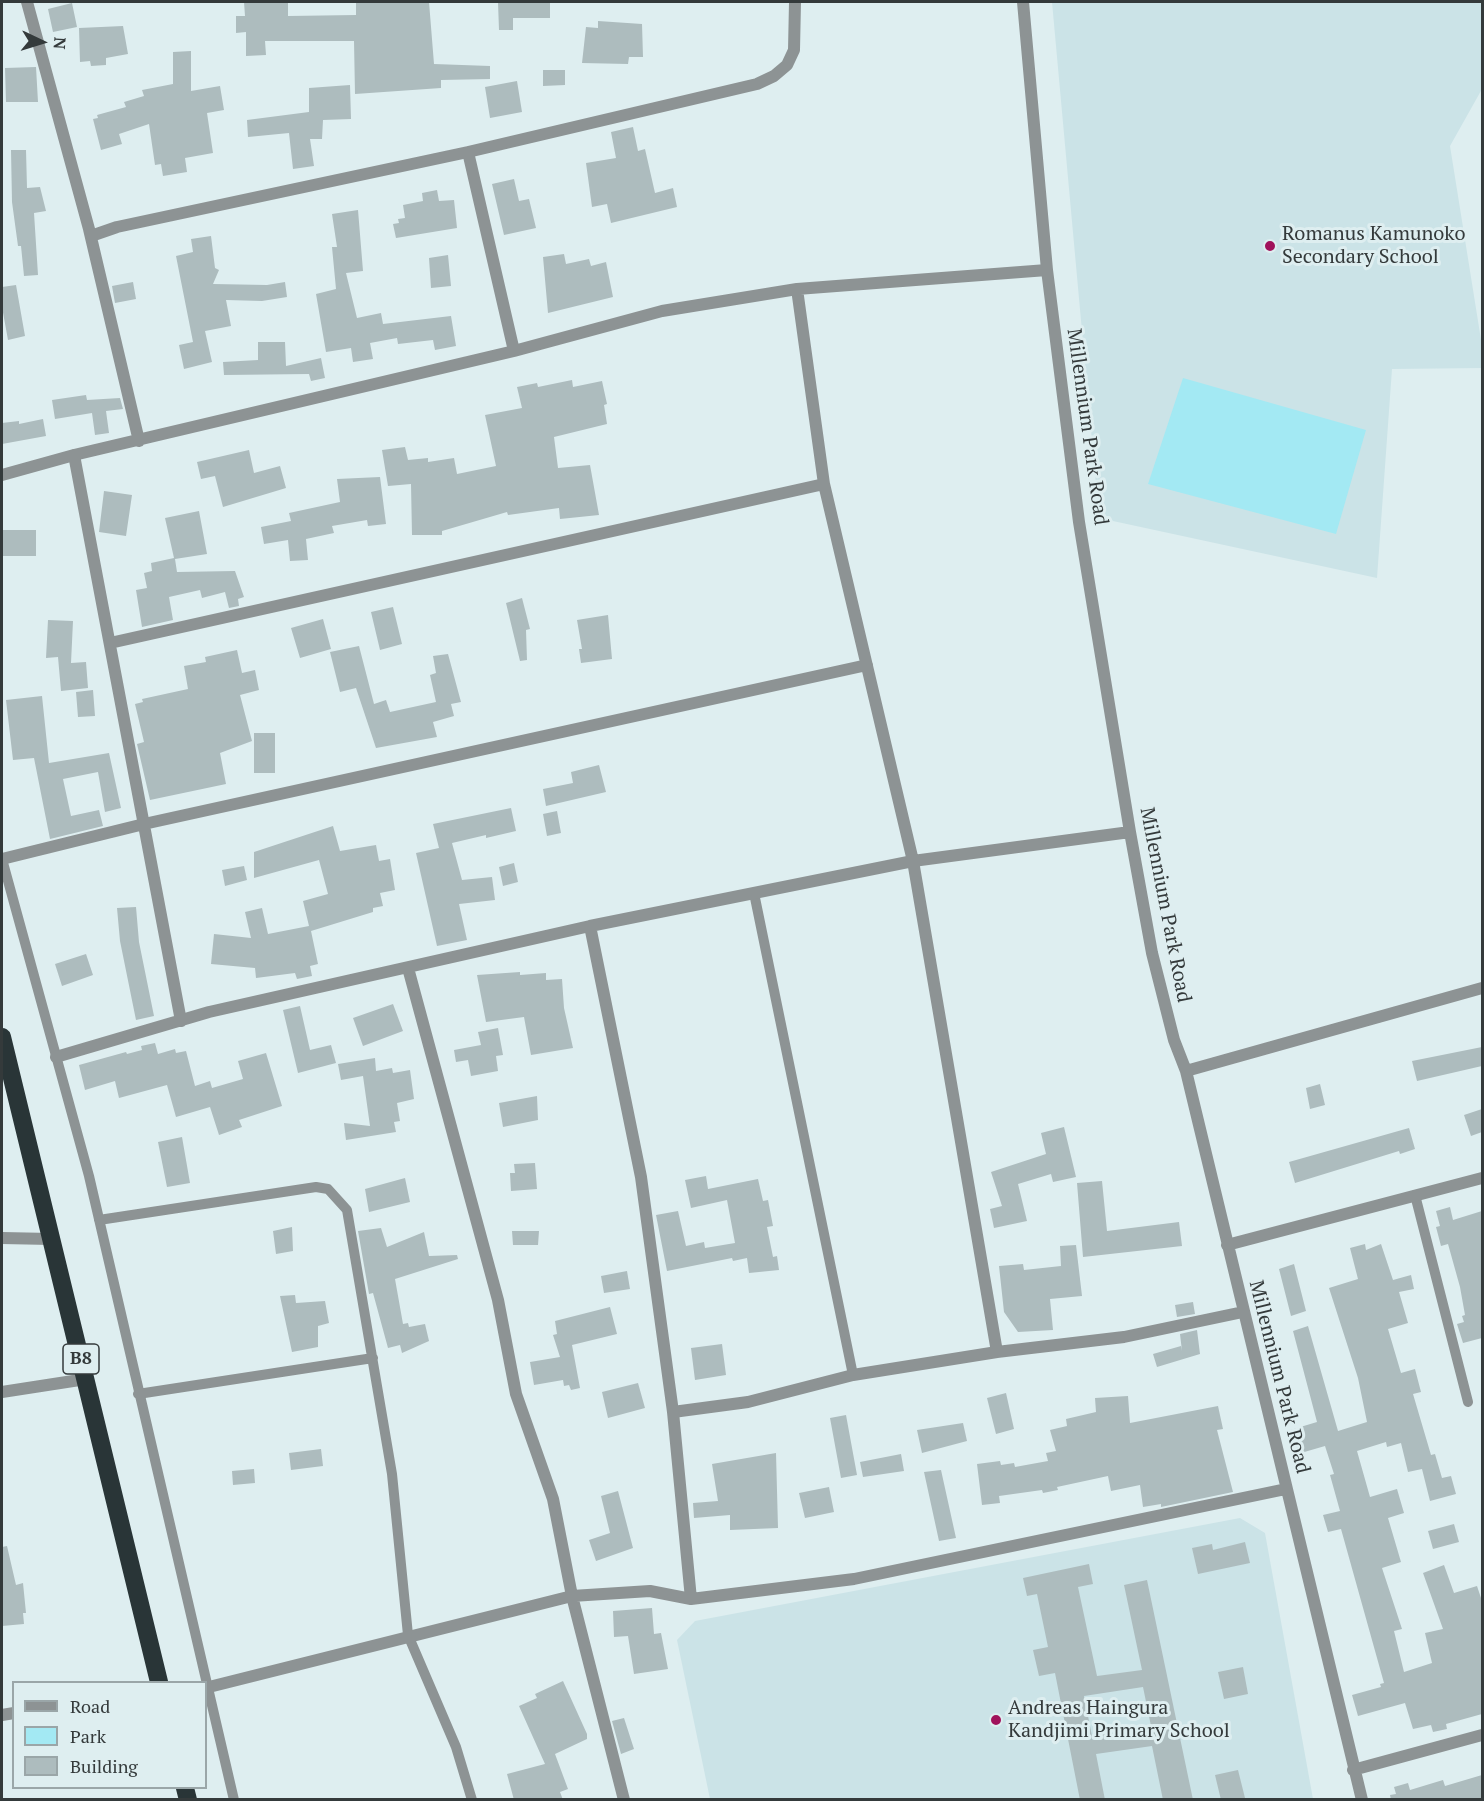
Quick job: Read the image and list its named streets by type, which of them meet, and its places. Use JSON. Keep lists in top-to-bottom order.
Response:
{
  "streets": {
    "highway": ["B8"],
    "street": ["Millennium Park Road"]
  },
  "places": ["Romanus Kamunoko Secondary School", "Andreas Haingura Kandjimi Primary School"],
  "legend": ["Road", "Park", "Building"],
  "north": "right"
}
